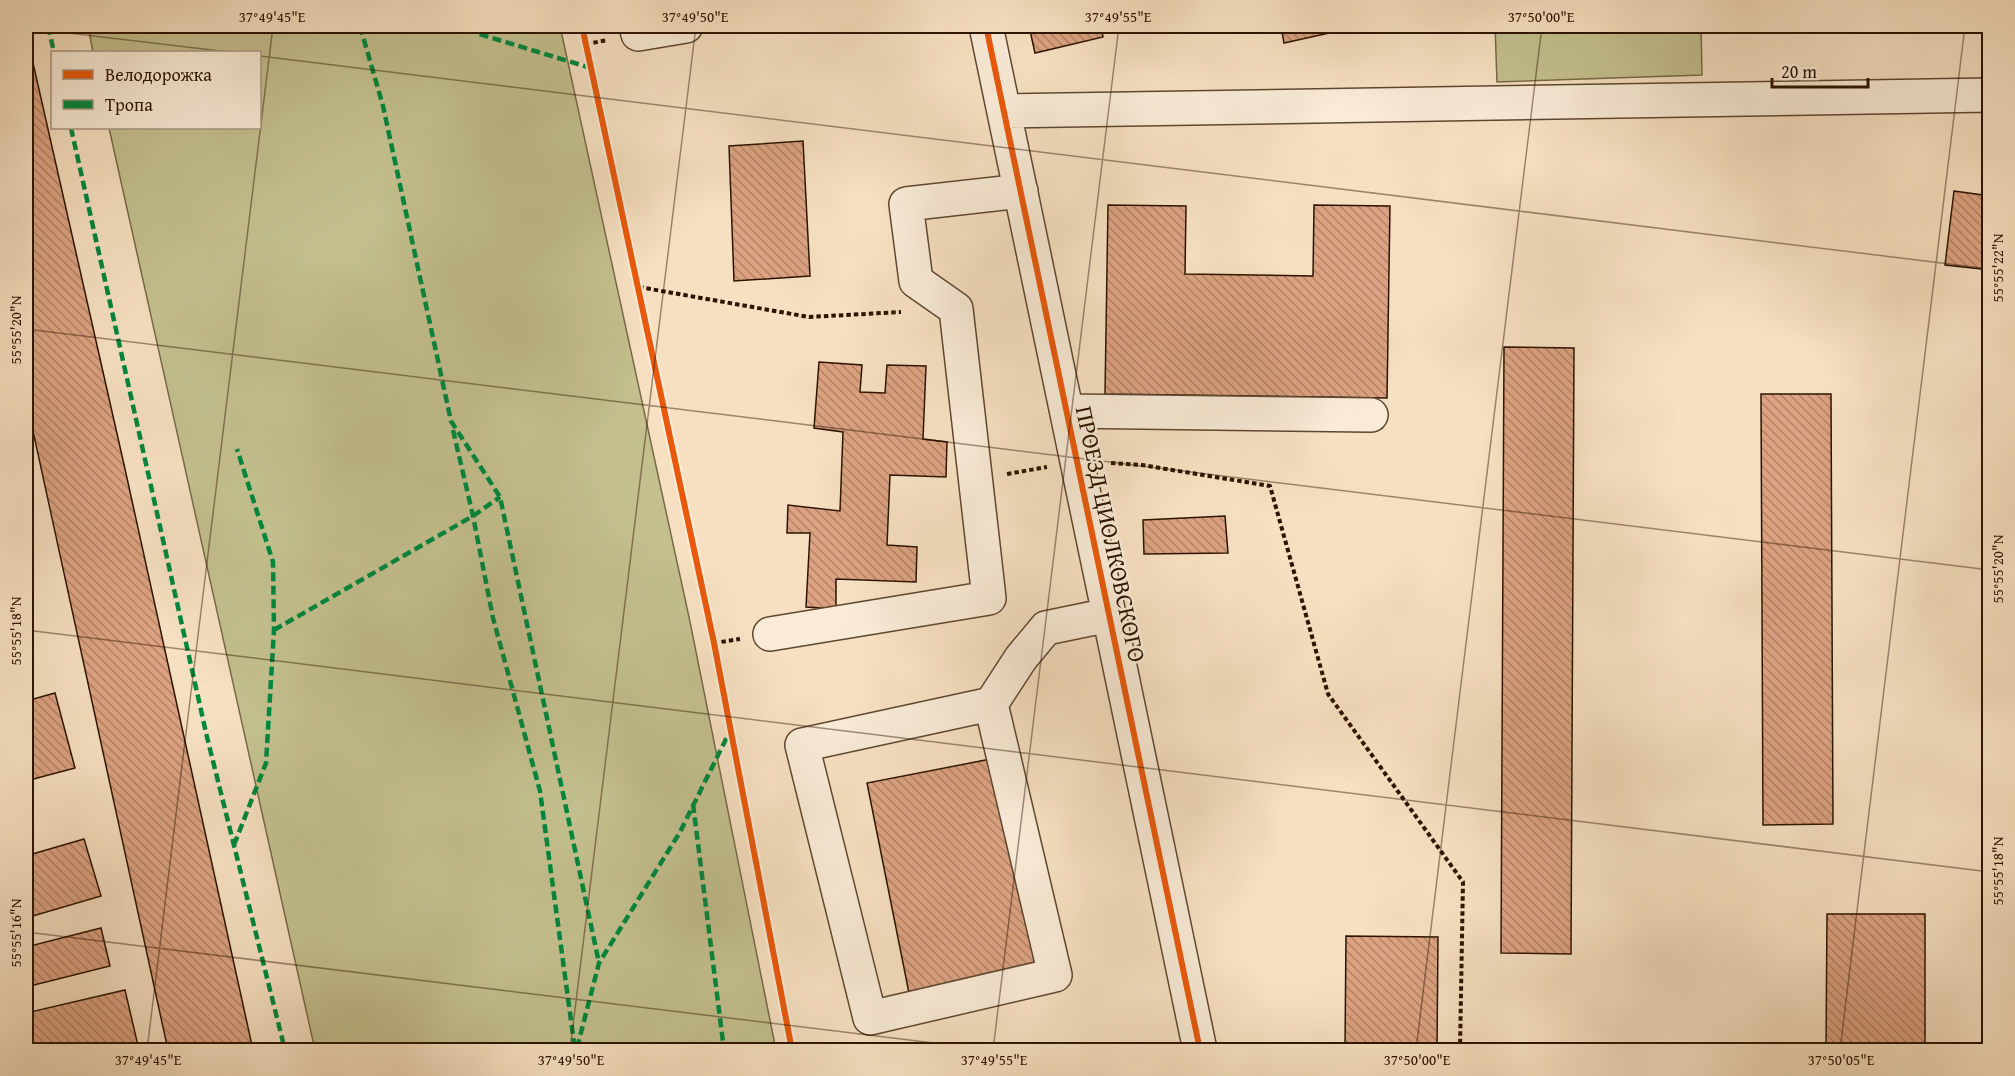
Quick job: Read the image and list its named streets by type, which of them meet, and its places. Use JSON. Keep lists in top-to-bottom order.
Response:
{
  "streets": {
    "street": ["ПРОЕЗД ЦИОЛКОВСКОГО"]
  },
  "legend": ["Велодорожка", "Тропа"],
  "scale_bar": "20 m",
  "coordinates": [
    "37°49'45\"E",
    "37°49'50\"E",
    "37°49'55\"E",
    "37°50'00\"E",
    "55°55'22\"N",
    "55°55'20\"N",
    "55°55'18\"N",
    "55°55'16\"N",
    "37°50'05\"E"
  ]
}
